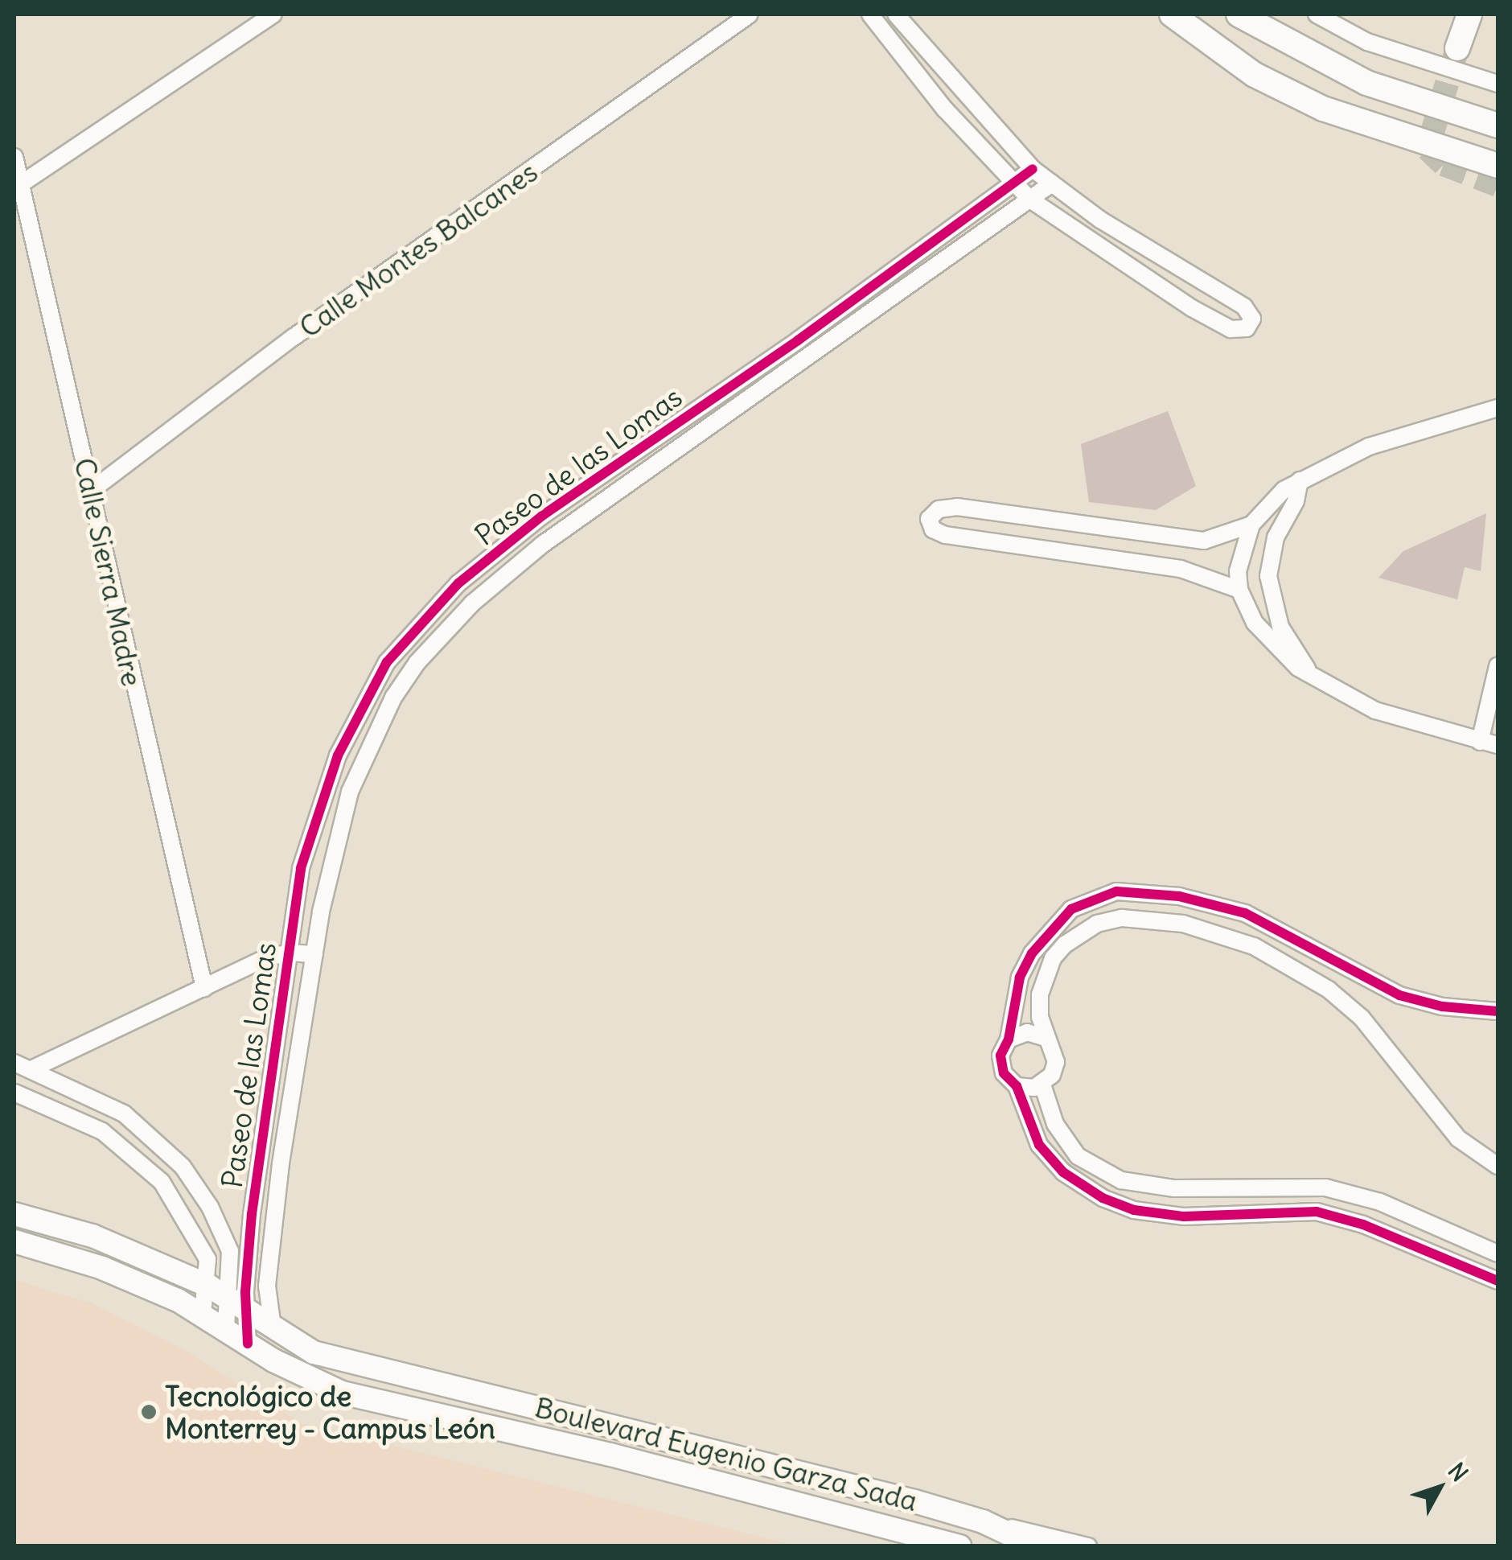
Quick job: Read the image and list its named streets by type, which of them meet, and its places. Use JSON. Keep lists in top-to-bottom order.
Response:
{
  "streets": {
    "street": [
      "Calle Montes Balcanes",
      "Paseo de las Lomas",
      "Calle Sierra Madre",
      "Boulevard Eugenio Garza Sada"
    ]
  },
  "crossings": [
    ["Calle Montes Balcanes", "Calle Sierra Madre"],
    ["Paseo de las Lomas", "Boulevard Eugenio Garza Sada"]
  ],
  "places": ["Tecnológico de Monterrey - Campus León"],
  "north": "top right"
}
